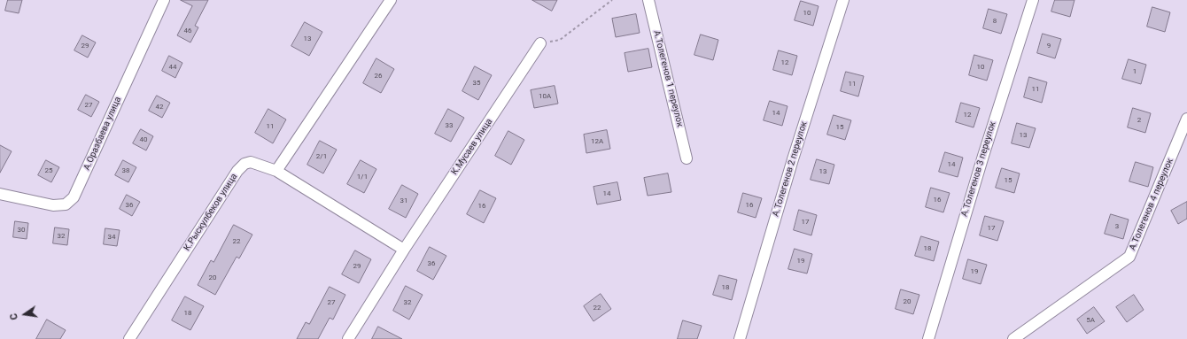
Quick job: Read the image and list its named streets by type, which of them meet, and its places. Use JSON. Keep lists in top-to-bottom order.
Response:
{
  "streets": {
    "street": [
      "А.Толегенов 1 переулок",
      "А.Оразбаева улица",
      "К.Мусаев улица",
      "А.Толегенов 2 переулок",
      "А.Толегенов 3 переулок",
      "А.Толегенов 4 переулок",
      "К.Рыскулбеков улица"
    ]
  },
  "house_numbers": [
    "10",
    "8",
    "46",
    "13",
    "29",
    "9",
    "12",
    "44",
    "10",
    "1",
    "26",
    "35",
    "11",
    "11",
    "10А",
    "27",
    "42",
    "14",
    "12",
    "2",
    "33",
    "11",
    "15",
    "13",
    "40",
    "12А",
    "2/1",
    "14",
    "25",
    "38",
    "13",
    "1/1",
    "15",
    "14",
    "16",
    "31",
    "36",
    "16",
    "16",
    "17",
    "3",
    "17",
    "30",
    "32",
    "34",
    "22",
    "18",
    "19",
    "36",
    "29",
    "19",
    "20",
    "18",
    "20",
    "27",
    "32",
    "22",
    "18",
    "5А"
  ],
  "north": "left"
}
